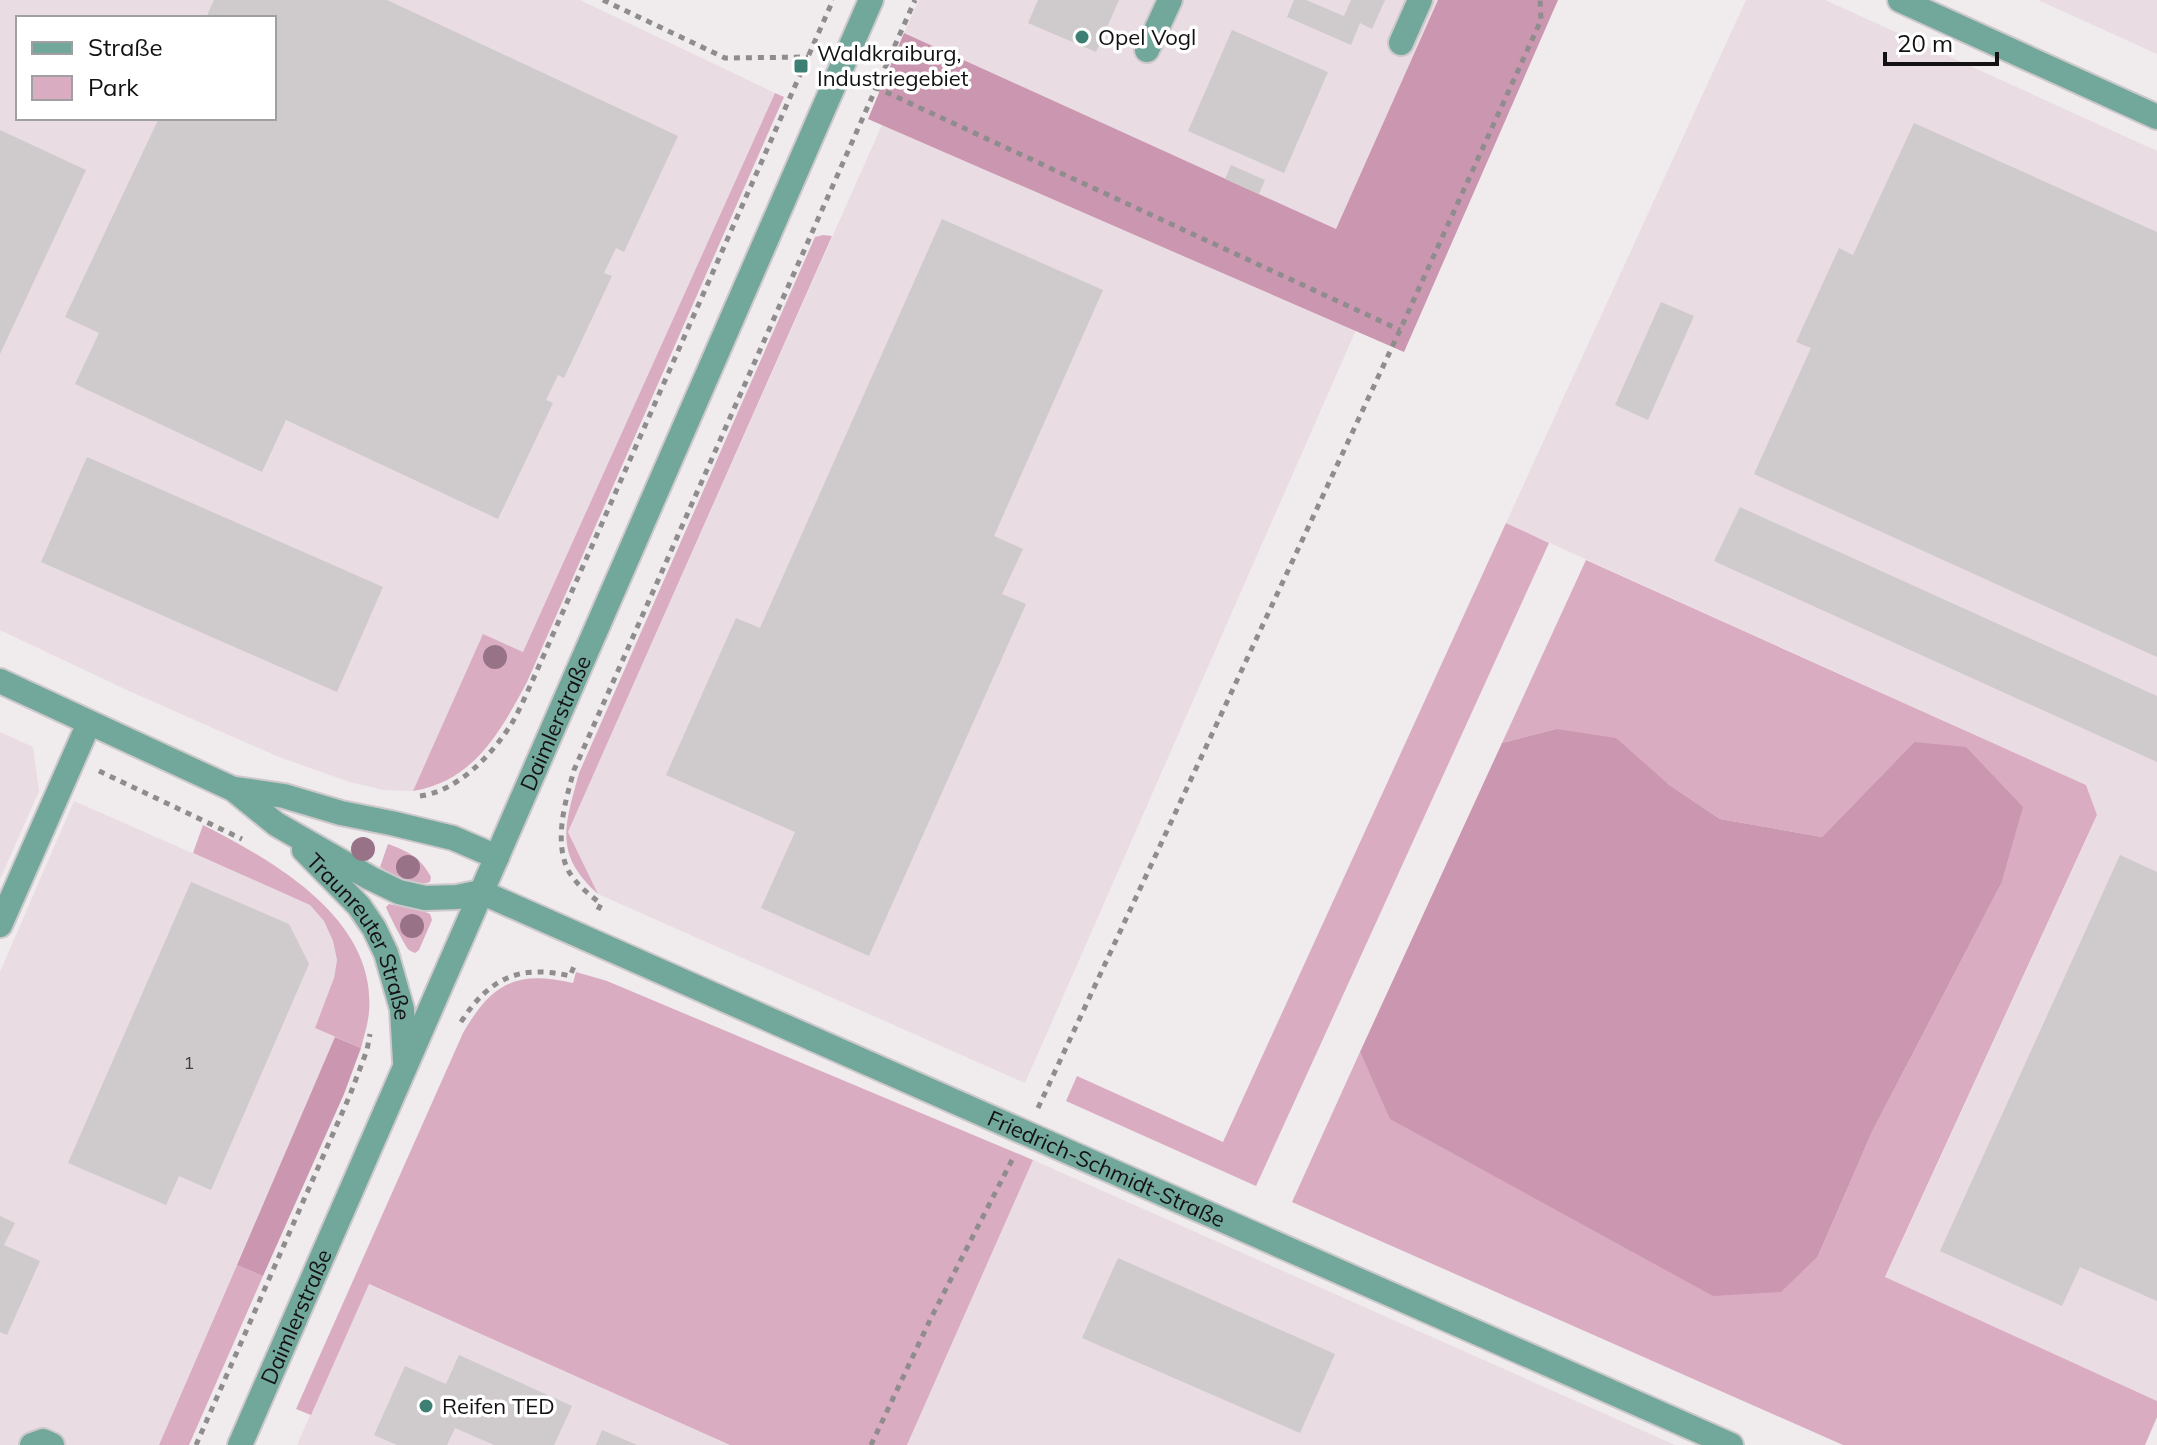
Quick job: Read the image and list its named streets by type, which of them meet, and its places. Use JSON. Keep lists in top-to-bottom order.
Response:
{
  "streets": {
    "street": ["Daimlerstraße", "Traunreuter Straße", "Friedrich-Schmidt-Straße"]
  },
  "crossings": [
    ["Daimlerstraße", "Traunreuter Straße"],
    ["Daimlerstraße", "Friedrich-Schmidt-Straße"],
    ["Traunreuter Straße", "Friedrich-Schmidt-Straße"]
  ],
  "places": {
    "other": ["Opel Vogl", "Reifen TED"],
    "transit": ["Waldkraiburg, Industriegebiet"]
  },
  "house_numbers": ["1"],
  "legend": ["Straße", "Park"],
  "scale_bar": "20 m"
}
